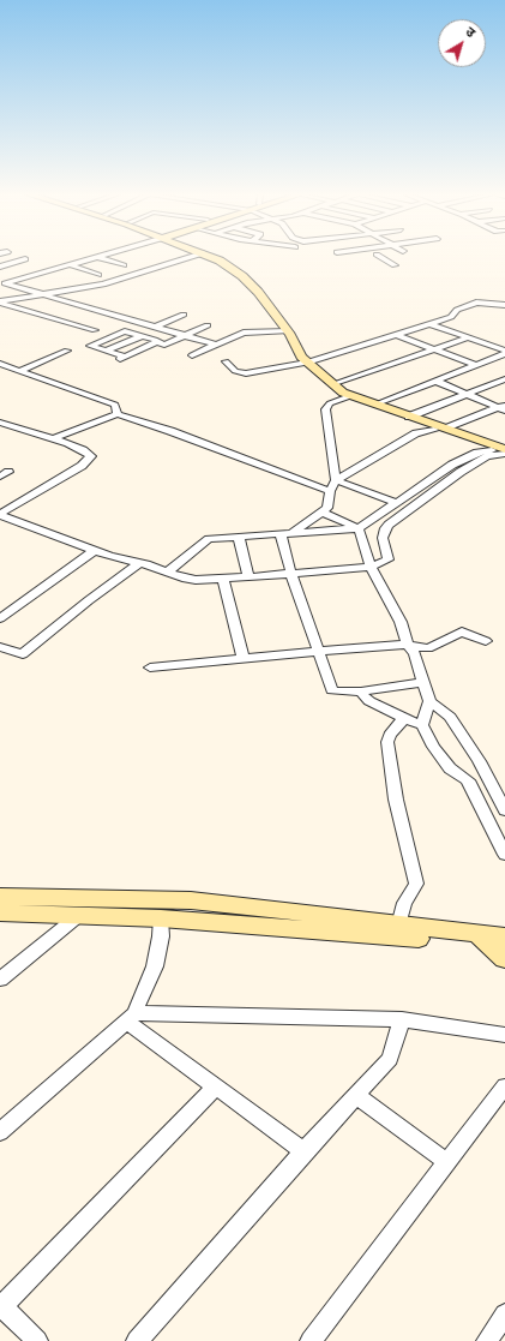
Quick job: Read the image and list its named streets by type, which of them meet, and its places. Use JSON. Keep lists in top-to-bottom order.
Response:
{
  "north": "top right"
}
